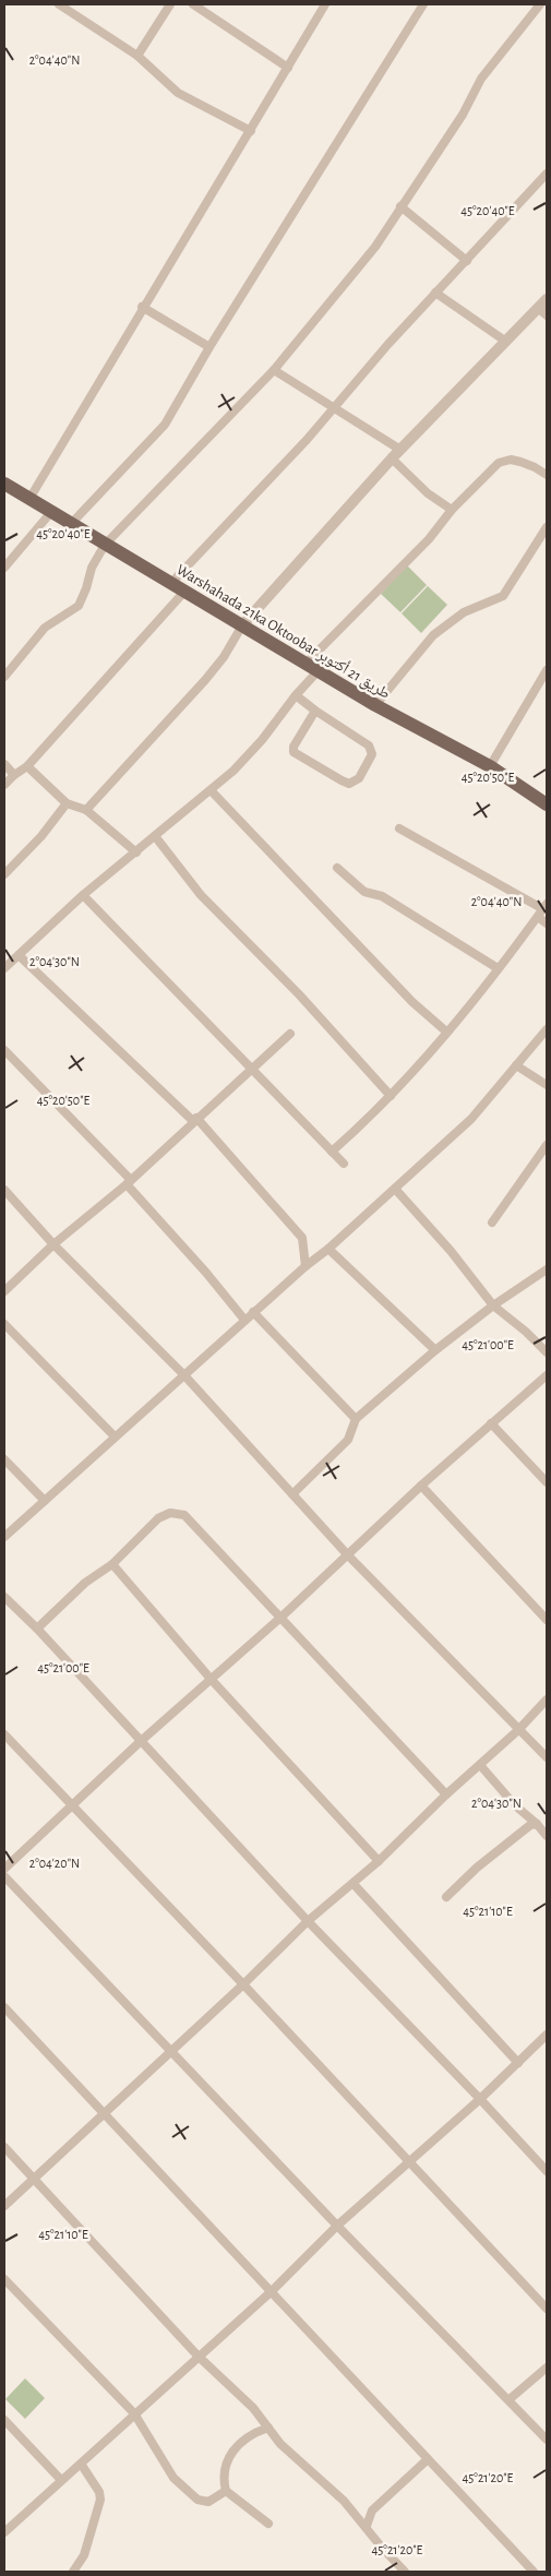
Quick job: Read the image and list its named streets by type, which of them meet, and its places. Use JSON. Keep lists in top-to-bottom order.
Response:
{
  "streets": {
    "main road": ["Warshahada 21ka Oktoobar طريق 21 أكتوبر"]
  },
  "coordinates": [
    "2°04'40\"N",
    "45°20'40\"E",
    "45°20'50\"E",
    "2°04'30\"N",
    "45°21'00\"E",
    "2°04'20\"N",
    "45°21'10\"E",
    "45°21'20\"E"
  ]
}
